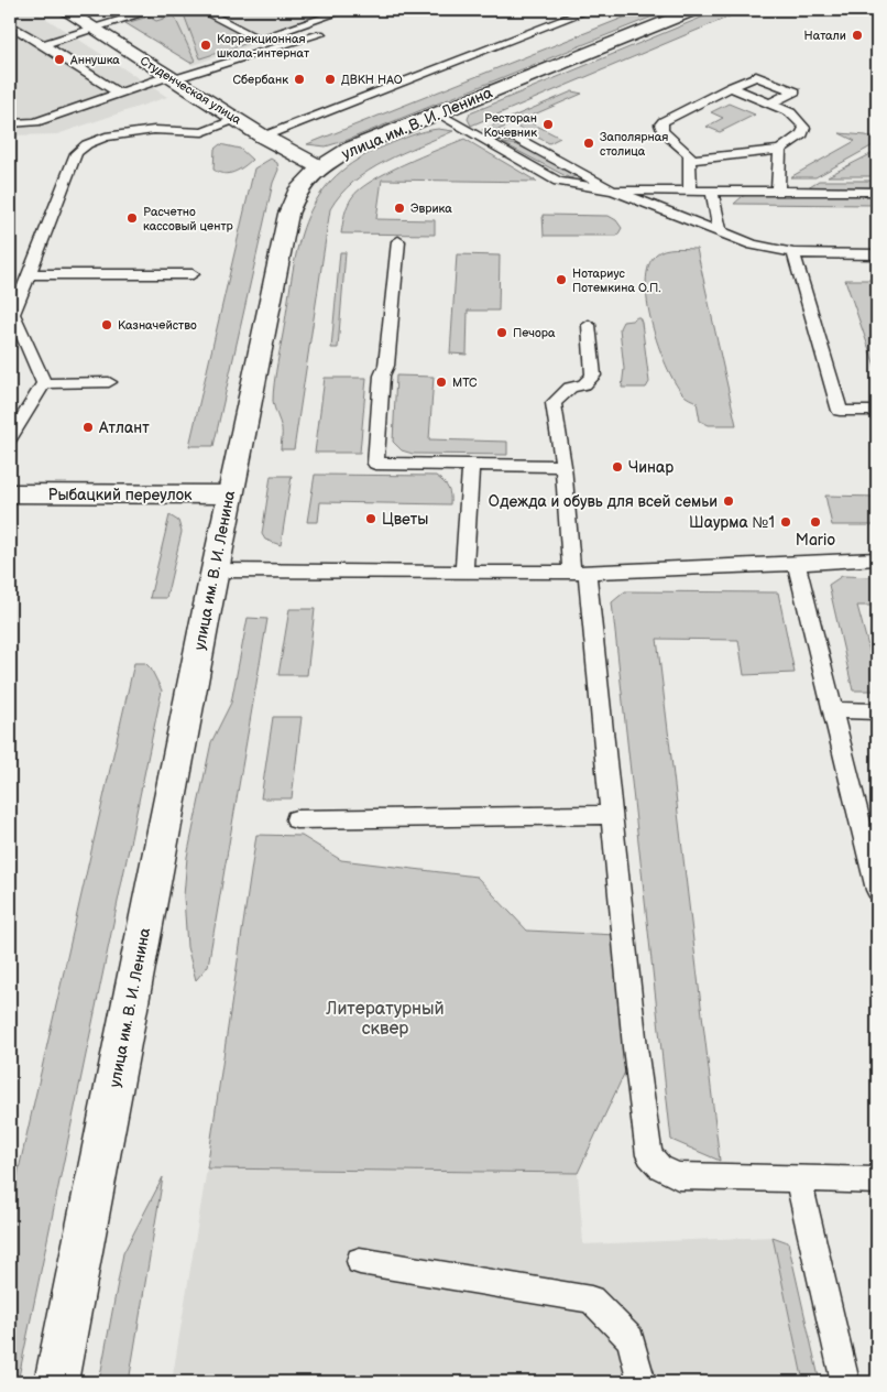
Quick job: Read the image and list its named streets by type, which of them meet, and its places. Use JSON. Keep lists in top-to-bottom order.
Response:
{
  "streets": {
    "main road": ["Студенческая улица", "улица им. В. И. Ленина", "Рыбацкий переулок"]
  },
  "crossings": [
    ["Студенческая улица", "улица им. В. И. Ленина"],
    ["улица им. В. И. Ленина", "Рыбацкий переулок"]
  ],
  "parks": ["Литературный сквер"],
  "places": [
    "Натали",
    "Коррекционная школа-интернат",
    "Аннушка",
    "Сбербанк",
    "ДВКН НАО",
    "Ресторан Кочевник",
    "Заполярная столица",
    "Эврика",
    "Расчетно кассовый центр",
    "Нотариус Потемкина О.П.",
    "Казначейство",
    "Печора",
    "МТС",
    "Атлант",
    "Чинар",
    "Одежда и обувь для всей семьи",
    "Цветы",
    "Шаурма №1",
    "Mario"
  ]
}
